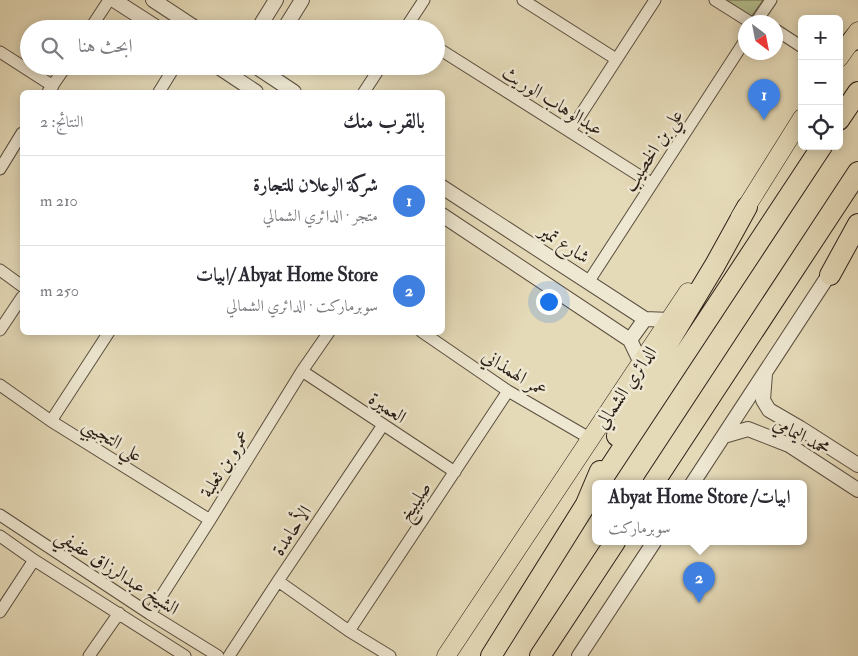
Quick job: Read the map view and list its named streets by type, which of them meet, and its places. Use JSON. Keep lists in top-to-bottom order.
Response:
{
  "streets": {
    "highway": ["الدائري الشمالي"],
    "street": [
      "عبدالوهاب الوريث",
      "علي بن الخصيب",
      "شارع تمير",
      "عمر الهمذاني",
      "العميرة",
      "محمد اليمامي",
      "علي التجيبي",
      "عمرو بن ثعلبة",
      "صليبيخ",
      "الأحامدة",
      "الشيخ عبدالرزاق عفيفي"
    ]
  },
  "crossings": [
    ["عبدالوهاب الوريث", "علي بن الخصيب"],
    ["علي بن الخصيب", "شارع تمير"],
    ["شارع تمير", "الدائري الشمالي"],
    ["عمر الهمذاني", "الدائري الشمالي"],
    ["عمر الهمذاني", "صليبيخ"],
    ["العميرة", "عمرو بن ثعلبة"],
    ["العميرة", "صليبيخ"],
    ["العميرة", "الأحامدة"],
    ["علي التجيبي", "عمرو بن ثعلبة"],
    ["عمرو بن ثعلبة", "الشيخ عبدالرزاق عفيفي"]
  ],
  "north": "bottom right",
  "page": {
    "map_buttons": ["+", "−"],
    "search": "ابحث هنا",
    "pins": ["1", "2"],
    "heading": ["بالقرب منك", "النتائج: 2"],
    "list": [
      {
        "mark": "1",
        "name": "شركة الوعلان للتجارة",
        "note": "متجر · الدائري الشمالي",
        "value": "210 m"
      },
      {
        "mark": "2",
        "name": "Abyat Home Store /ابيات",
        "note": "سوبرماركت · الدائري الشمالي",
        "value": "250 m"
      }
    ],
    "popup": ["Abyat Home Store /ابيات", "سوبرماركت"]
  }
}
